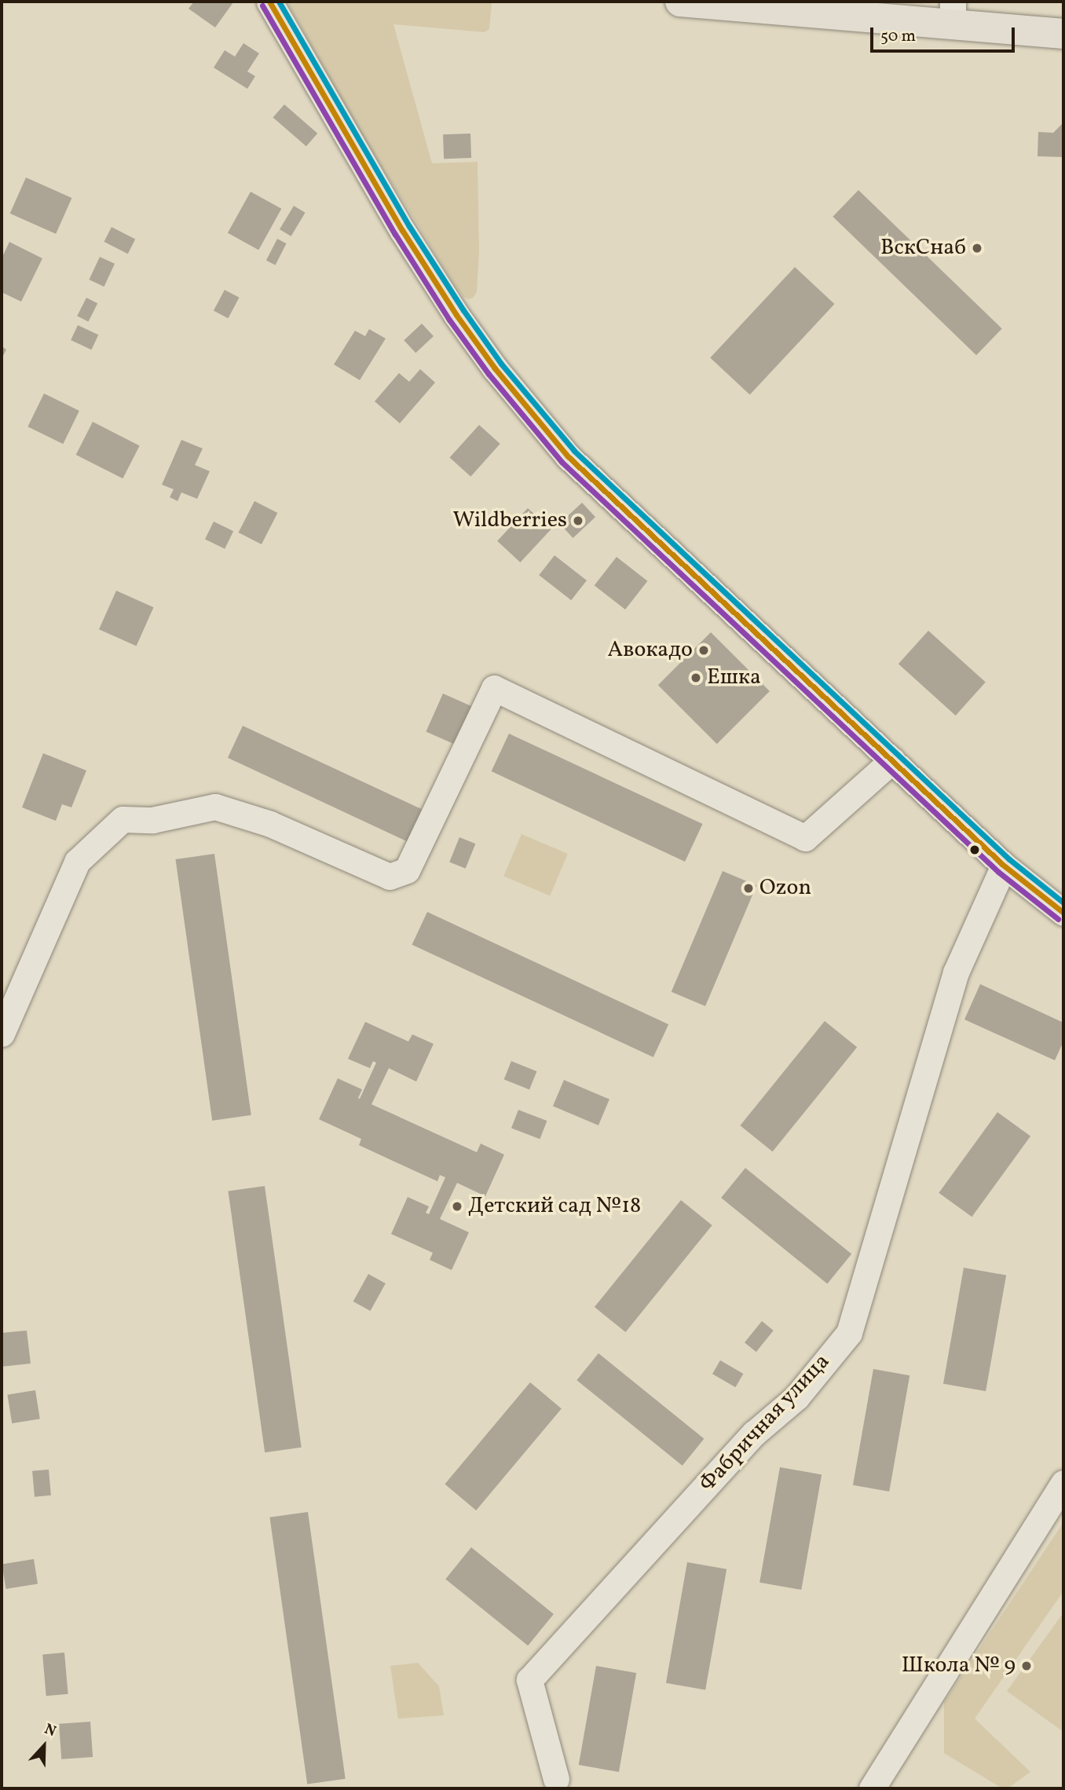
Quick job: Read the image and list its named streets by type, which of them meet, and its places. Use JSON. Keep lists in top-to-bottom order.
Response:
{
  "streets": {
    "street": ["Фабричная улица"]
  },
  "places": [
    "ВскСнаб",
    "Wildberries",
    "Авокадо",
    "Ешка",
    "Ozon",
    "Детский сад №18",
    "Школа № 9"
  ],
  "scale_bar": "50 m",
  "north": "top"
}
